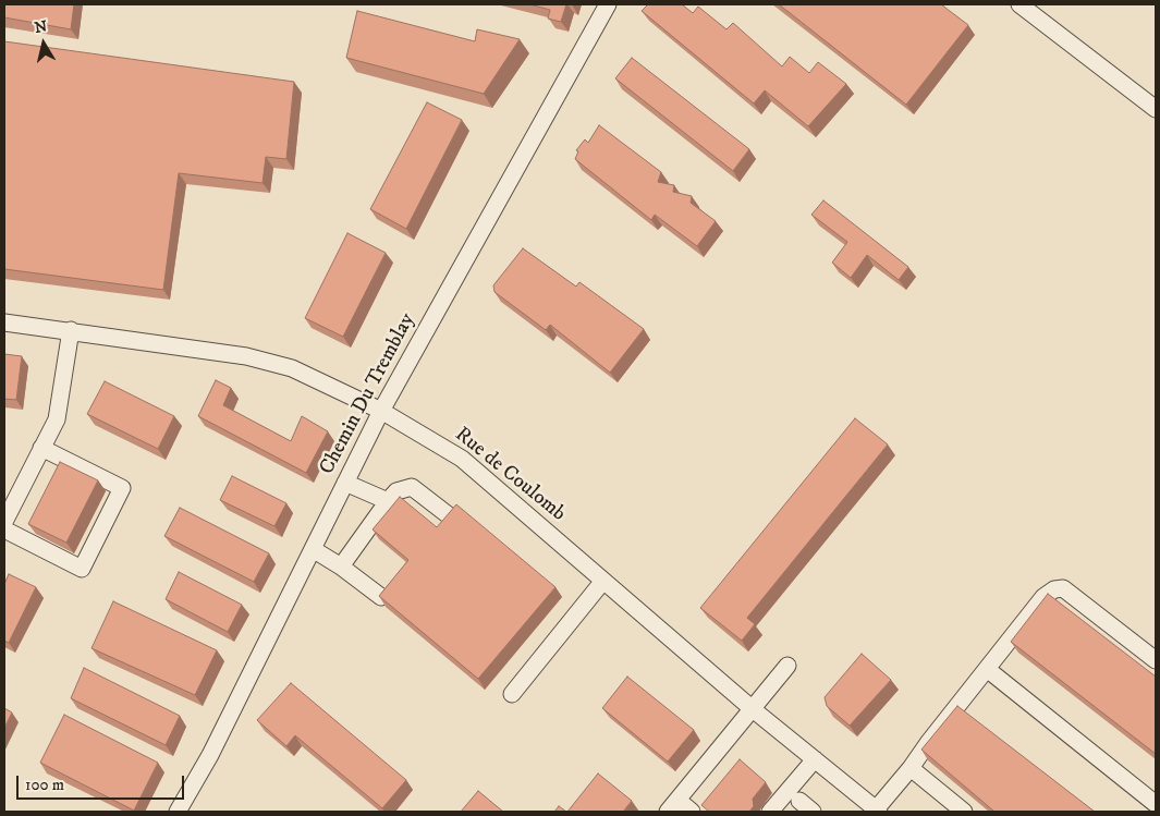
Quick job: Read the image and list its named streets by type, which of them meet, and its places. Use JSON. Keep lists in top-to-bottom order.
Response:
{
  "streets": {
    "street": ["Chemin Du Tremblay", "Rue de Coulomb"]
  },
  "crossings": [
    ["Chemin Du Tremblay", "Rue de Coulomb"]
  ],
  "scale_bar": "100 m",
  "north": "top"
}
